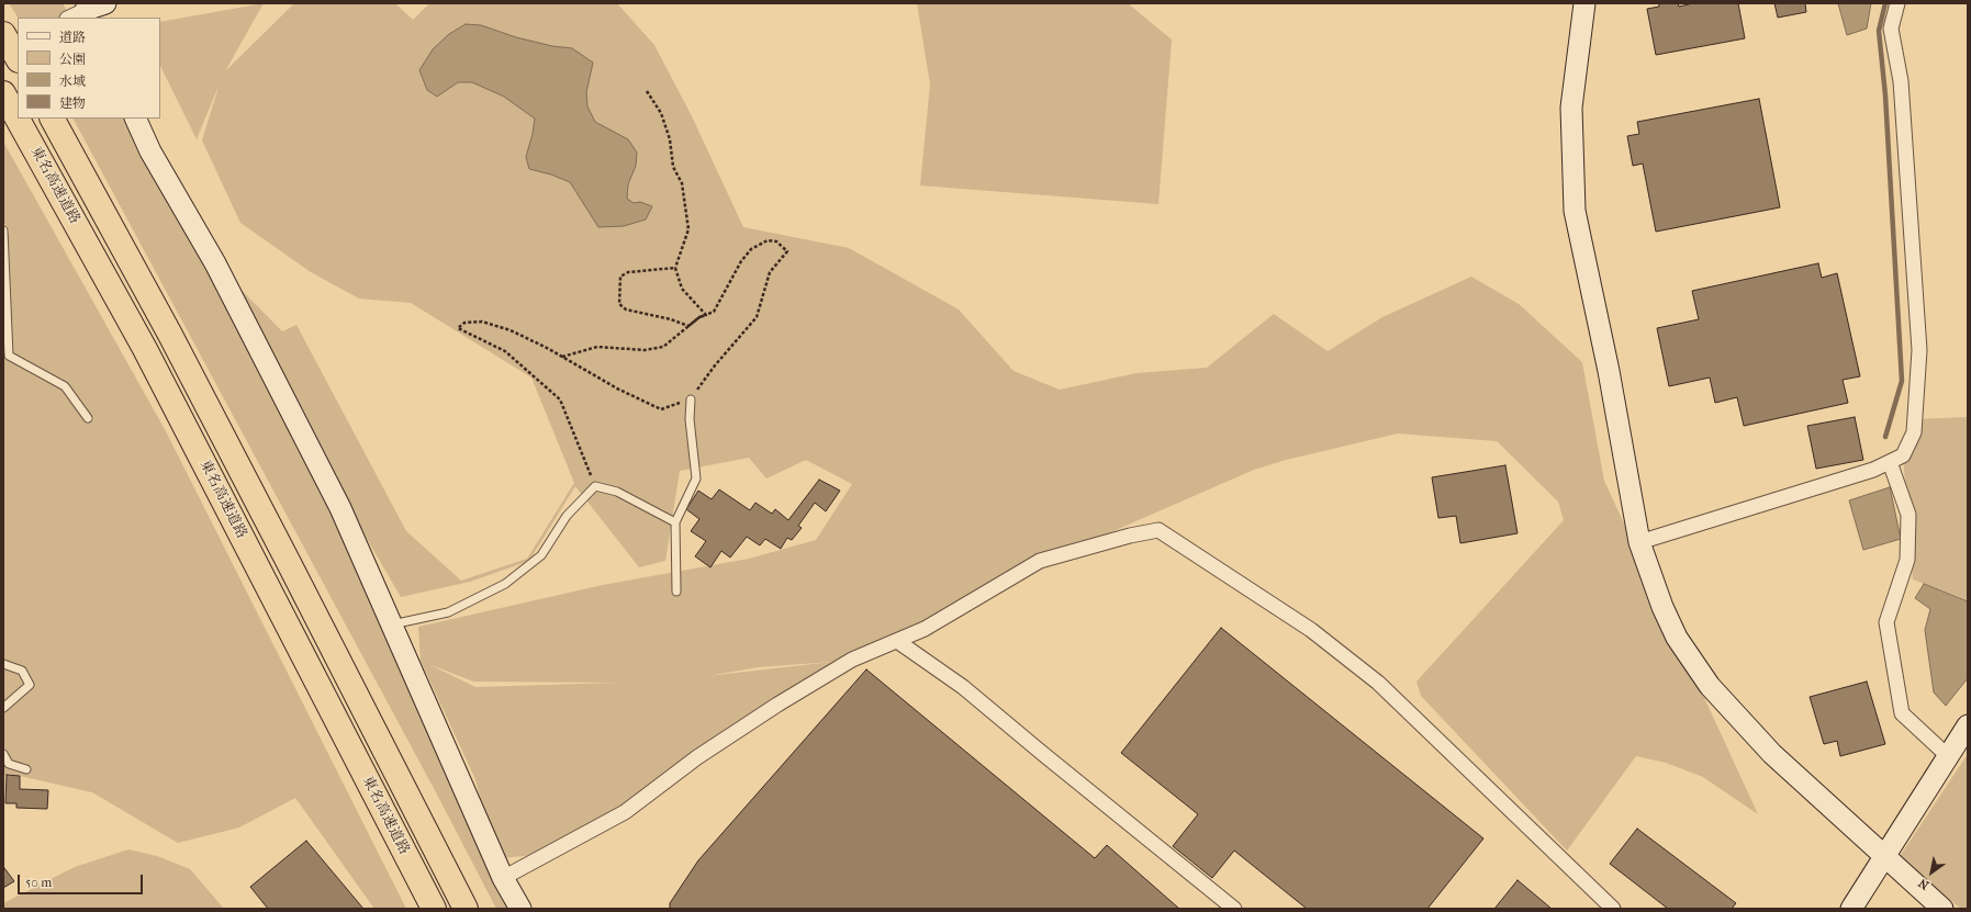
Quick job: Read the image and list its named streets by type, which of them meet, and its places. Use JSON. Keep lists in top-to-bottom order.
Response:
{
  "streets": {
    "highway": ["東名高速道路"]
  },
  "legend": [
    "道路",
    "公園",
    "水域",
    "建物"
  ],
  "scale_bar": "50 m",
  "north": "bottom left"
}
